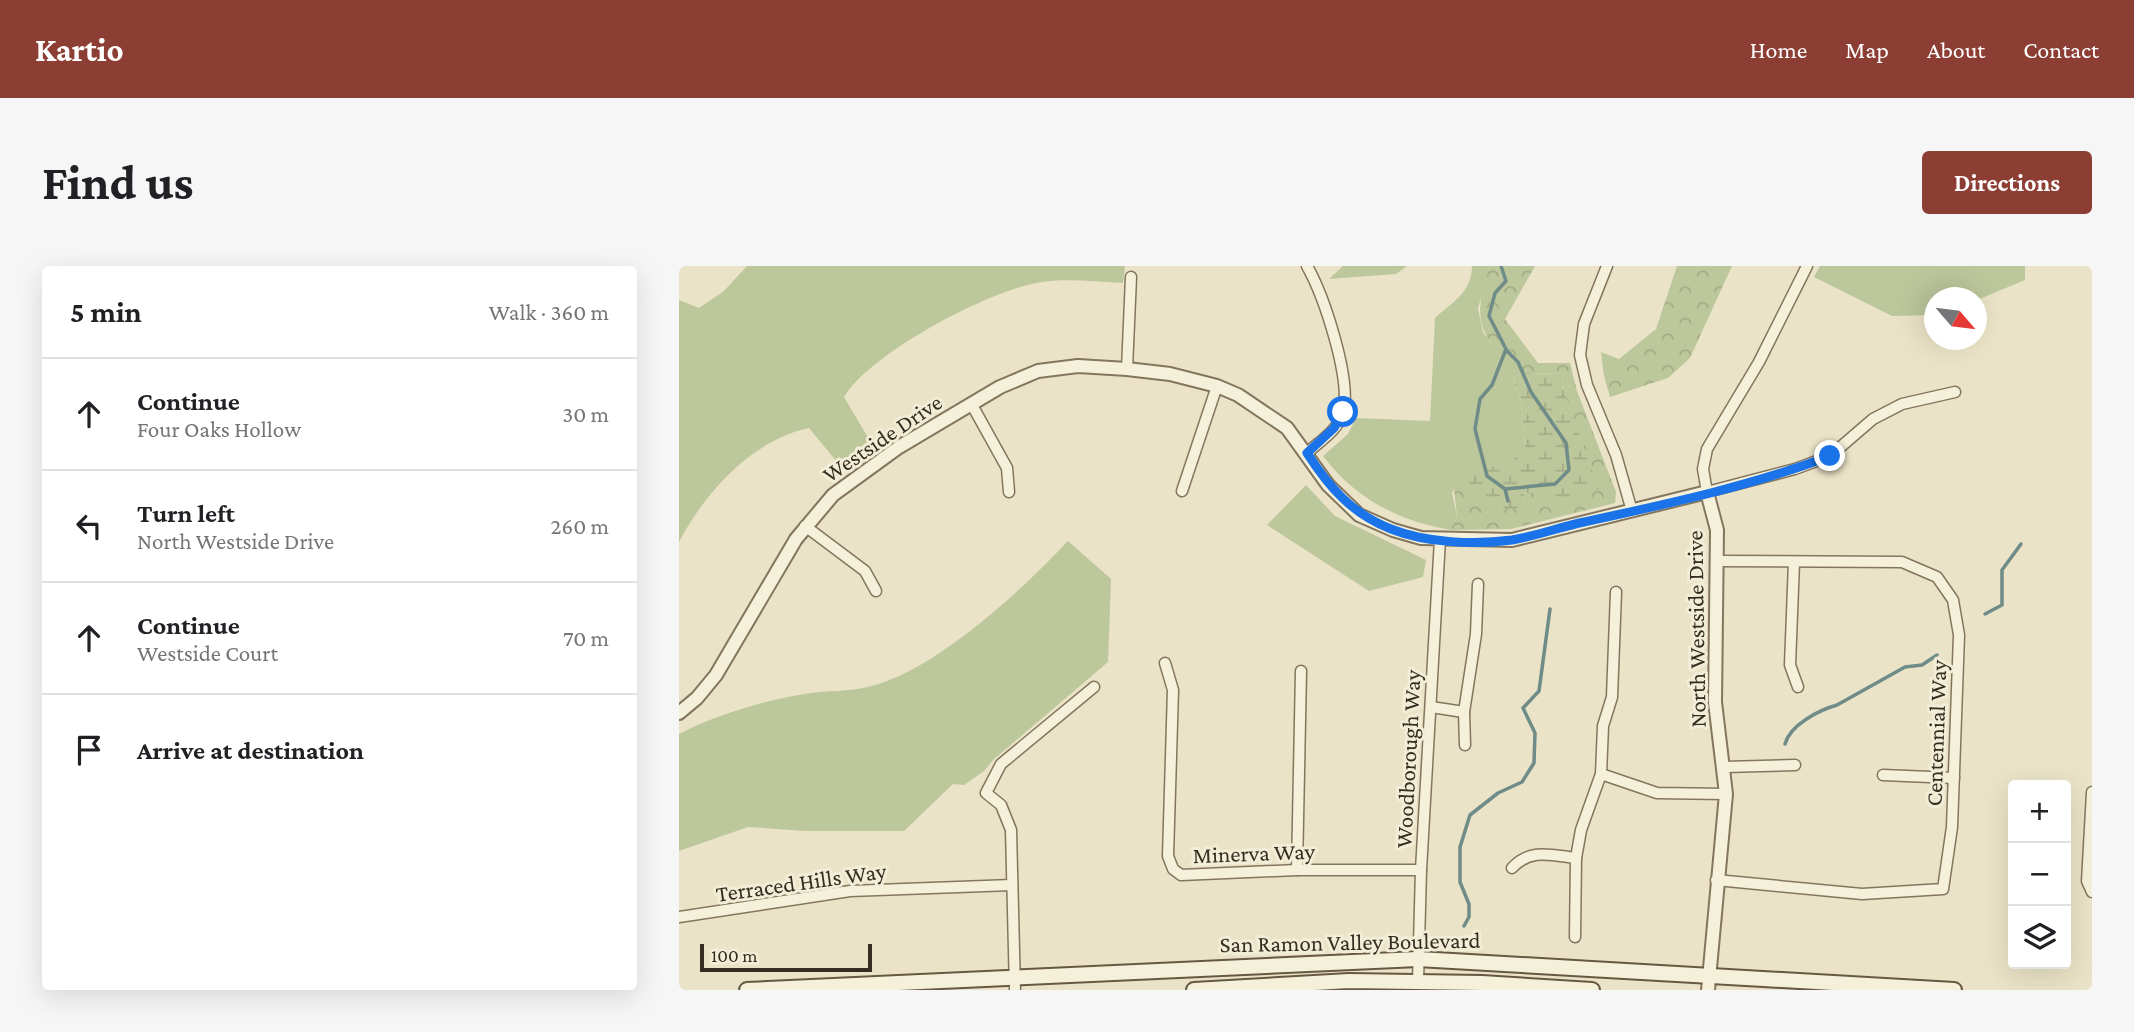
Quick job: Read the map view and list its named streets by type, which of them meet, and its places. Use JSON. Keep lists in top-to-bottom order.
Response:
{
  "streets": {
    "main road": ["San Ramon Valley Boulevard"],
    "street": [
      "Westside Drive",
      "North Westside Drive",
      "Centennial Way",
      "Woodborough Way",
      "Minerva Way",
      "Terraced Hills Way"
    ]
  },
  "crossings": [
    ["Westside Drive", "North Westside Drive"],
    ["North Westside Drive", "Centennial Way"],
    ["North Westside Drive", "Woodborough Way"],
    ["North Westside Drive", "San Ramon Valley Boulevard"],
    ["Woodborough Way", "Minerva Way"],
    ["Woodborough Way", "San Ramon Valley Boulevard"]
  ],
  "scale_bar": "100 m",
  "north": "bottom right",
  "page": {
    "header": "Kartio",
    "nav": [
      "Home",
      "Map",
      "About",
      "Contact"
    ],
    "buttons": "Directions",
    "title": "Find us",
    "heading": ["5 min", "Walk · 360 m"],
    "list": [
      ["Continue", "Four Oaks Hollow", "30 m"],
      ["Turn left", "North Westside Drive", "260 m"],
      ["Continue", "Westside Court", "70 m"],
      "Arrive at destination"
    ],
    "map_buttons": ["+", "−"],
    "scale": "100 m"
  }
}
